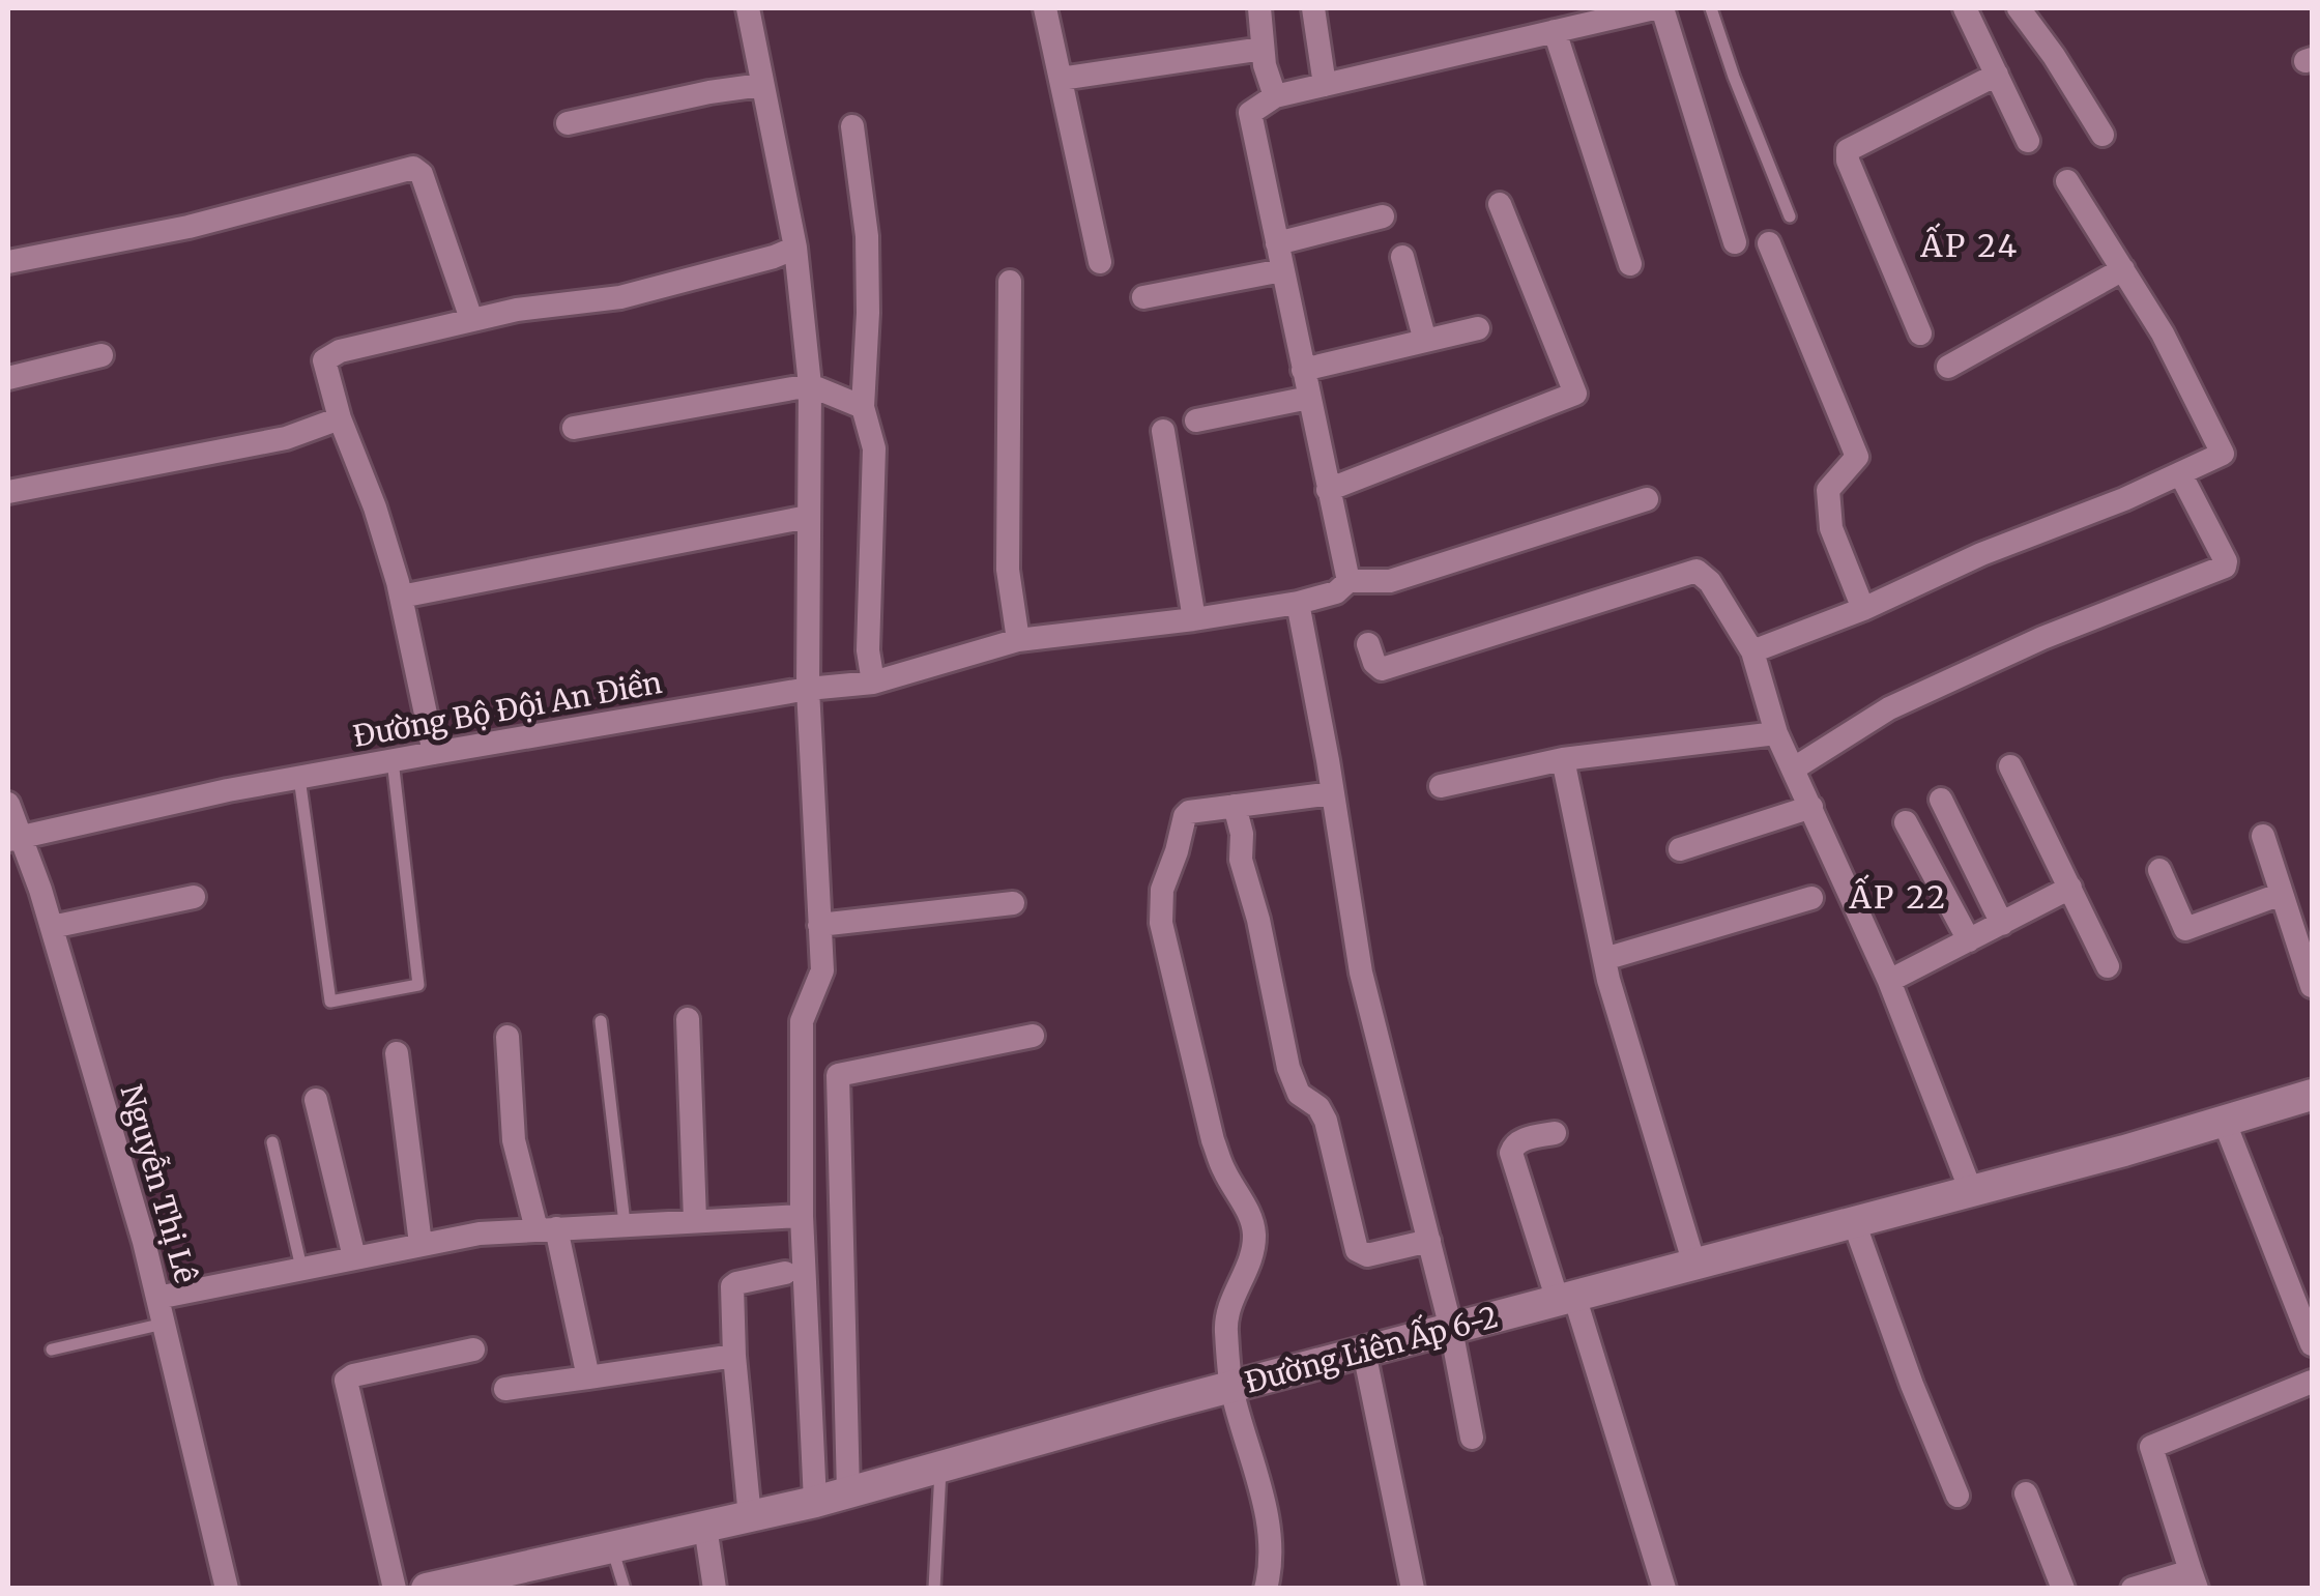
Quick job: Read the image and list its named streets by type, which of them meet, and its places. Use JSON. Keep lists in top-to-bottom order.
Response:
{
  "streets": {
    "street": ["Đường Bộ Đội An Điền", "Nguyễn Thị Lê", "Đường Liên Ấp 6-2"]
  },
  "crossings": [
    ["Đường Bộ Đội An Điền", "Nguyễn Thị Lê"]
  ],
  "districts": ["ẤP 24", "ẤP 22"]
}
